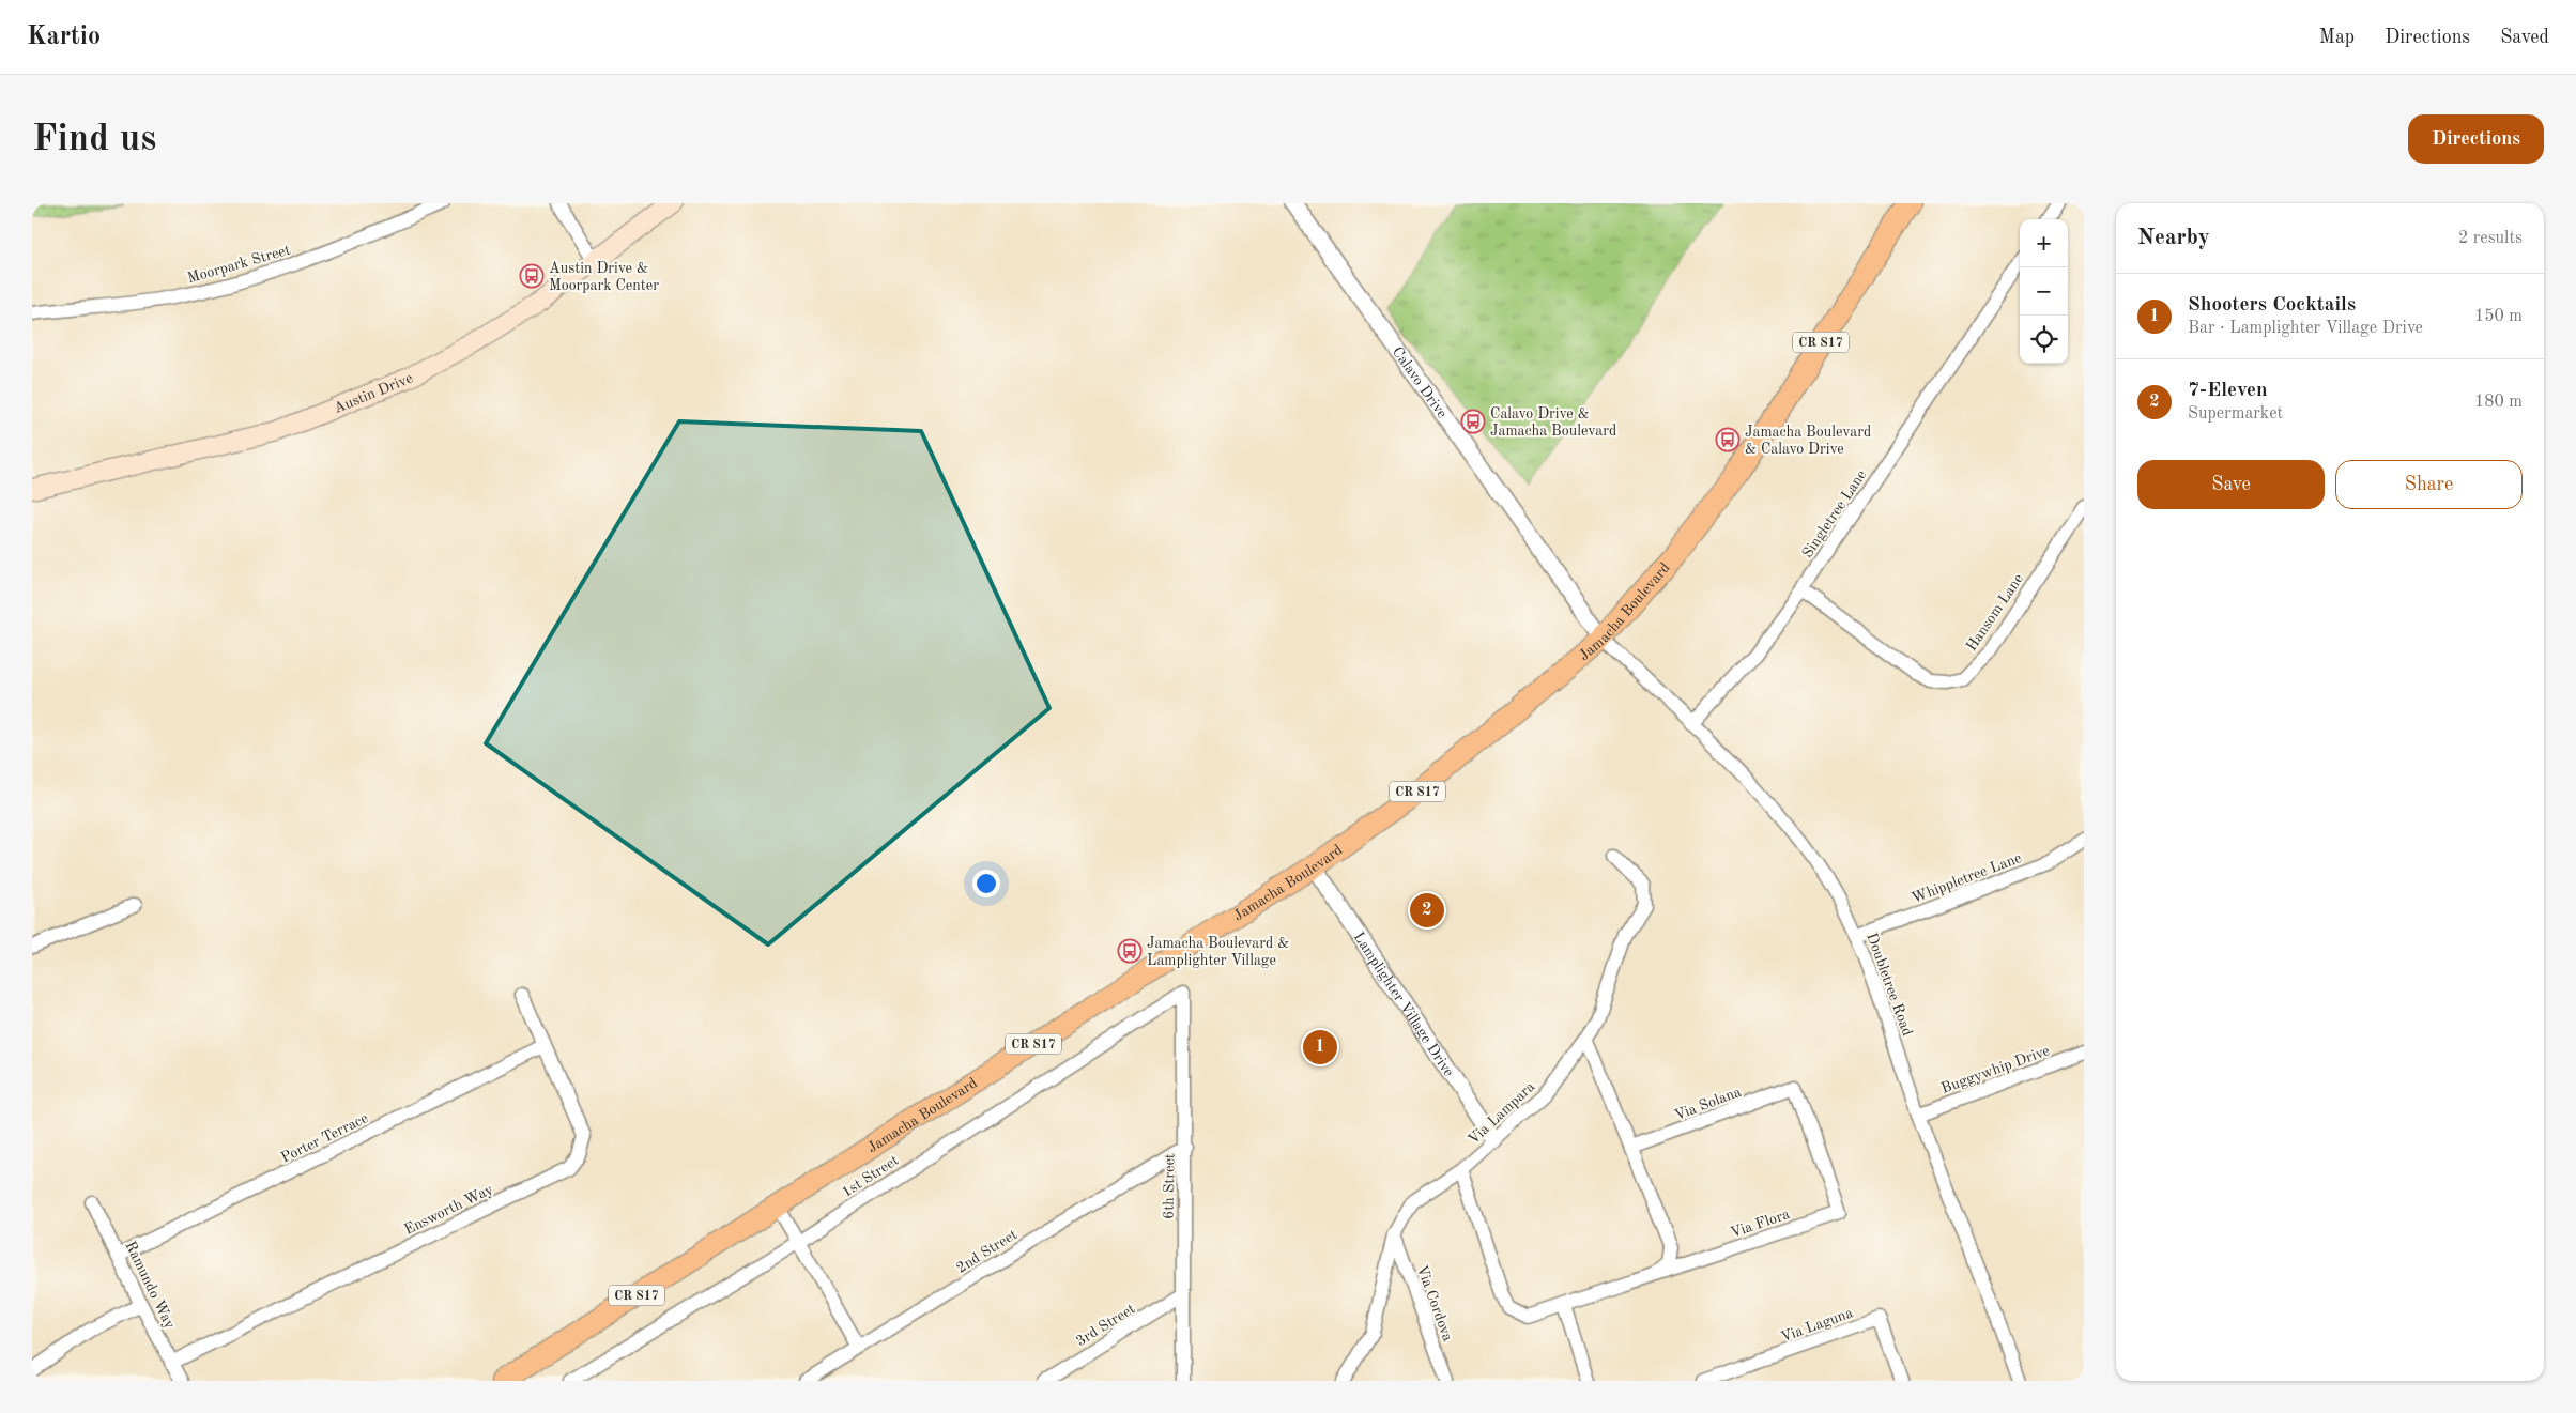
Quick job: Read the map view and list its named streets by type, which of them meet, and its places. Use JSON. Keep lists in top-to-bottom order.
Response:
{
  "streets": {
    "main road": ["CR S17", "Austin Drive", "Jamacha Boulevard"],
    "street": [
      "Moorpark Street",
      "Calavo Drive",
      "Singletree Lane",
      "Hansom Lane",
      "Whippletree Lane",
      "Doubletree Road",
      "Lamplighter Village Drive",
      "Buggywhip Drive",
      "Via Solana",
      "Via Lampara",
      "Porter Terrace",
      "1st Street",
      "6th Street",
      "Ensworth Way",
      "Via Flora",
      "2nd Street",
      "Ramundo Way",
      "Via Cordova",
      "3rd Street",
      "Via Laguna"
    ]
  },
  "crossings": [
    ["Calavo Drive", "Jamacha Boulevard"],
    ["Calavo Drive", "Doubletree Road"],
    ["Singletree Lane", "Hansom Lane"],
    ["Singletree Lane", "Doubletree Road"],
    ["Jamacha Boulevard", "Doubletree Road"],
    ["Jamacha Boulevard", "Lamplighter Village Drive"],
    ["Whippletree Lane", "Doubletree Road"],
    ["Doubletree Road", "Buggywhip Drive"],
    ["Lamplighter Village Drive", "Via Lampara"],
    ["Via Solana", "Via Flora"],
    ["Via Lampara", "Via Cordova"],
    ["Porter Terrace", "Ensworth Way"],
    ["Porter Terrace", "Ramundo Way"],
    ["1st Street", "6th Street"],
    ["6th Street", "2nd Street"],
    ["6th Street", "3rd Street"],
    ["Ensworth Way", "Ramundo Way"]
  ],
  "places": {
    "bus stop": [
      "Austin Drive & Moorpark Center",
      "Calavo Drive & Jamacha Boulevard",
      "Jamacha Boulevard & Calavo Drive",
      "Jamacha Boulevard & Lamplighter Village"
    ]
  },
  "page": {
    "header": "Kartio",
    "nav": ["Map", "Directions", "Saved"],
    "buttons": [
      "Directions",
      ["Save", "Share"]
    ],
    "title": "Find us",
    "heading": ["Nearby", "2 results"],
    "map_buttons": ["+", "−"],
    "list": [
      {
        "mark": "1",
        "name": "Shooters Cocktails",
        "note": "Bar · Lamplighter Village Drive",
        "value": "150 m"
      },
      {
        "mark": "2",
        "name": "7-Eleven",
        "note": "Supermarket",
        "value": "180 m"
      }
    ],
    "pins": ["2", "1"]
  }
}
